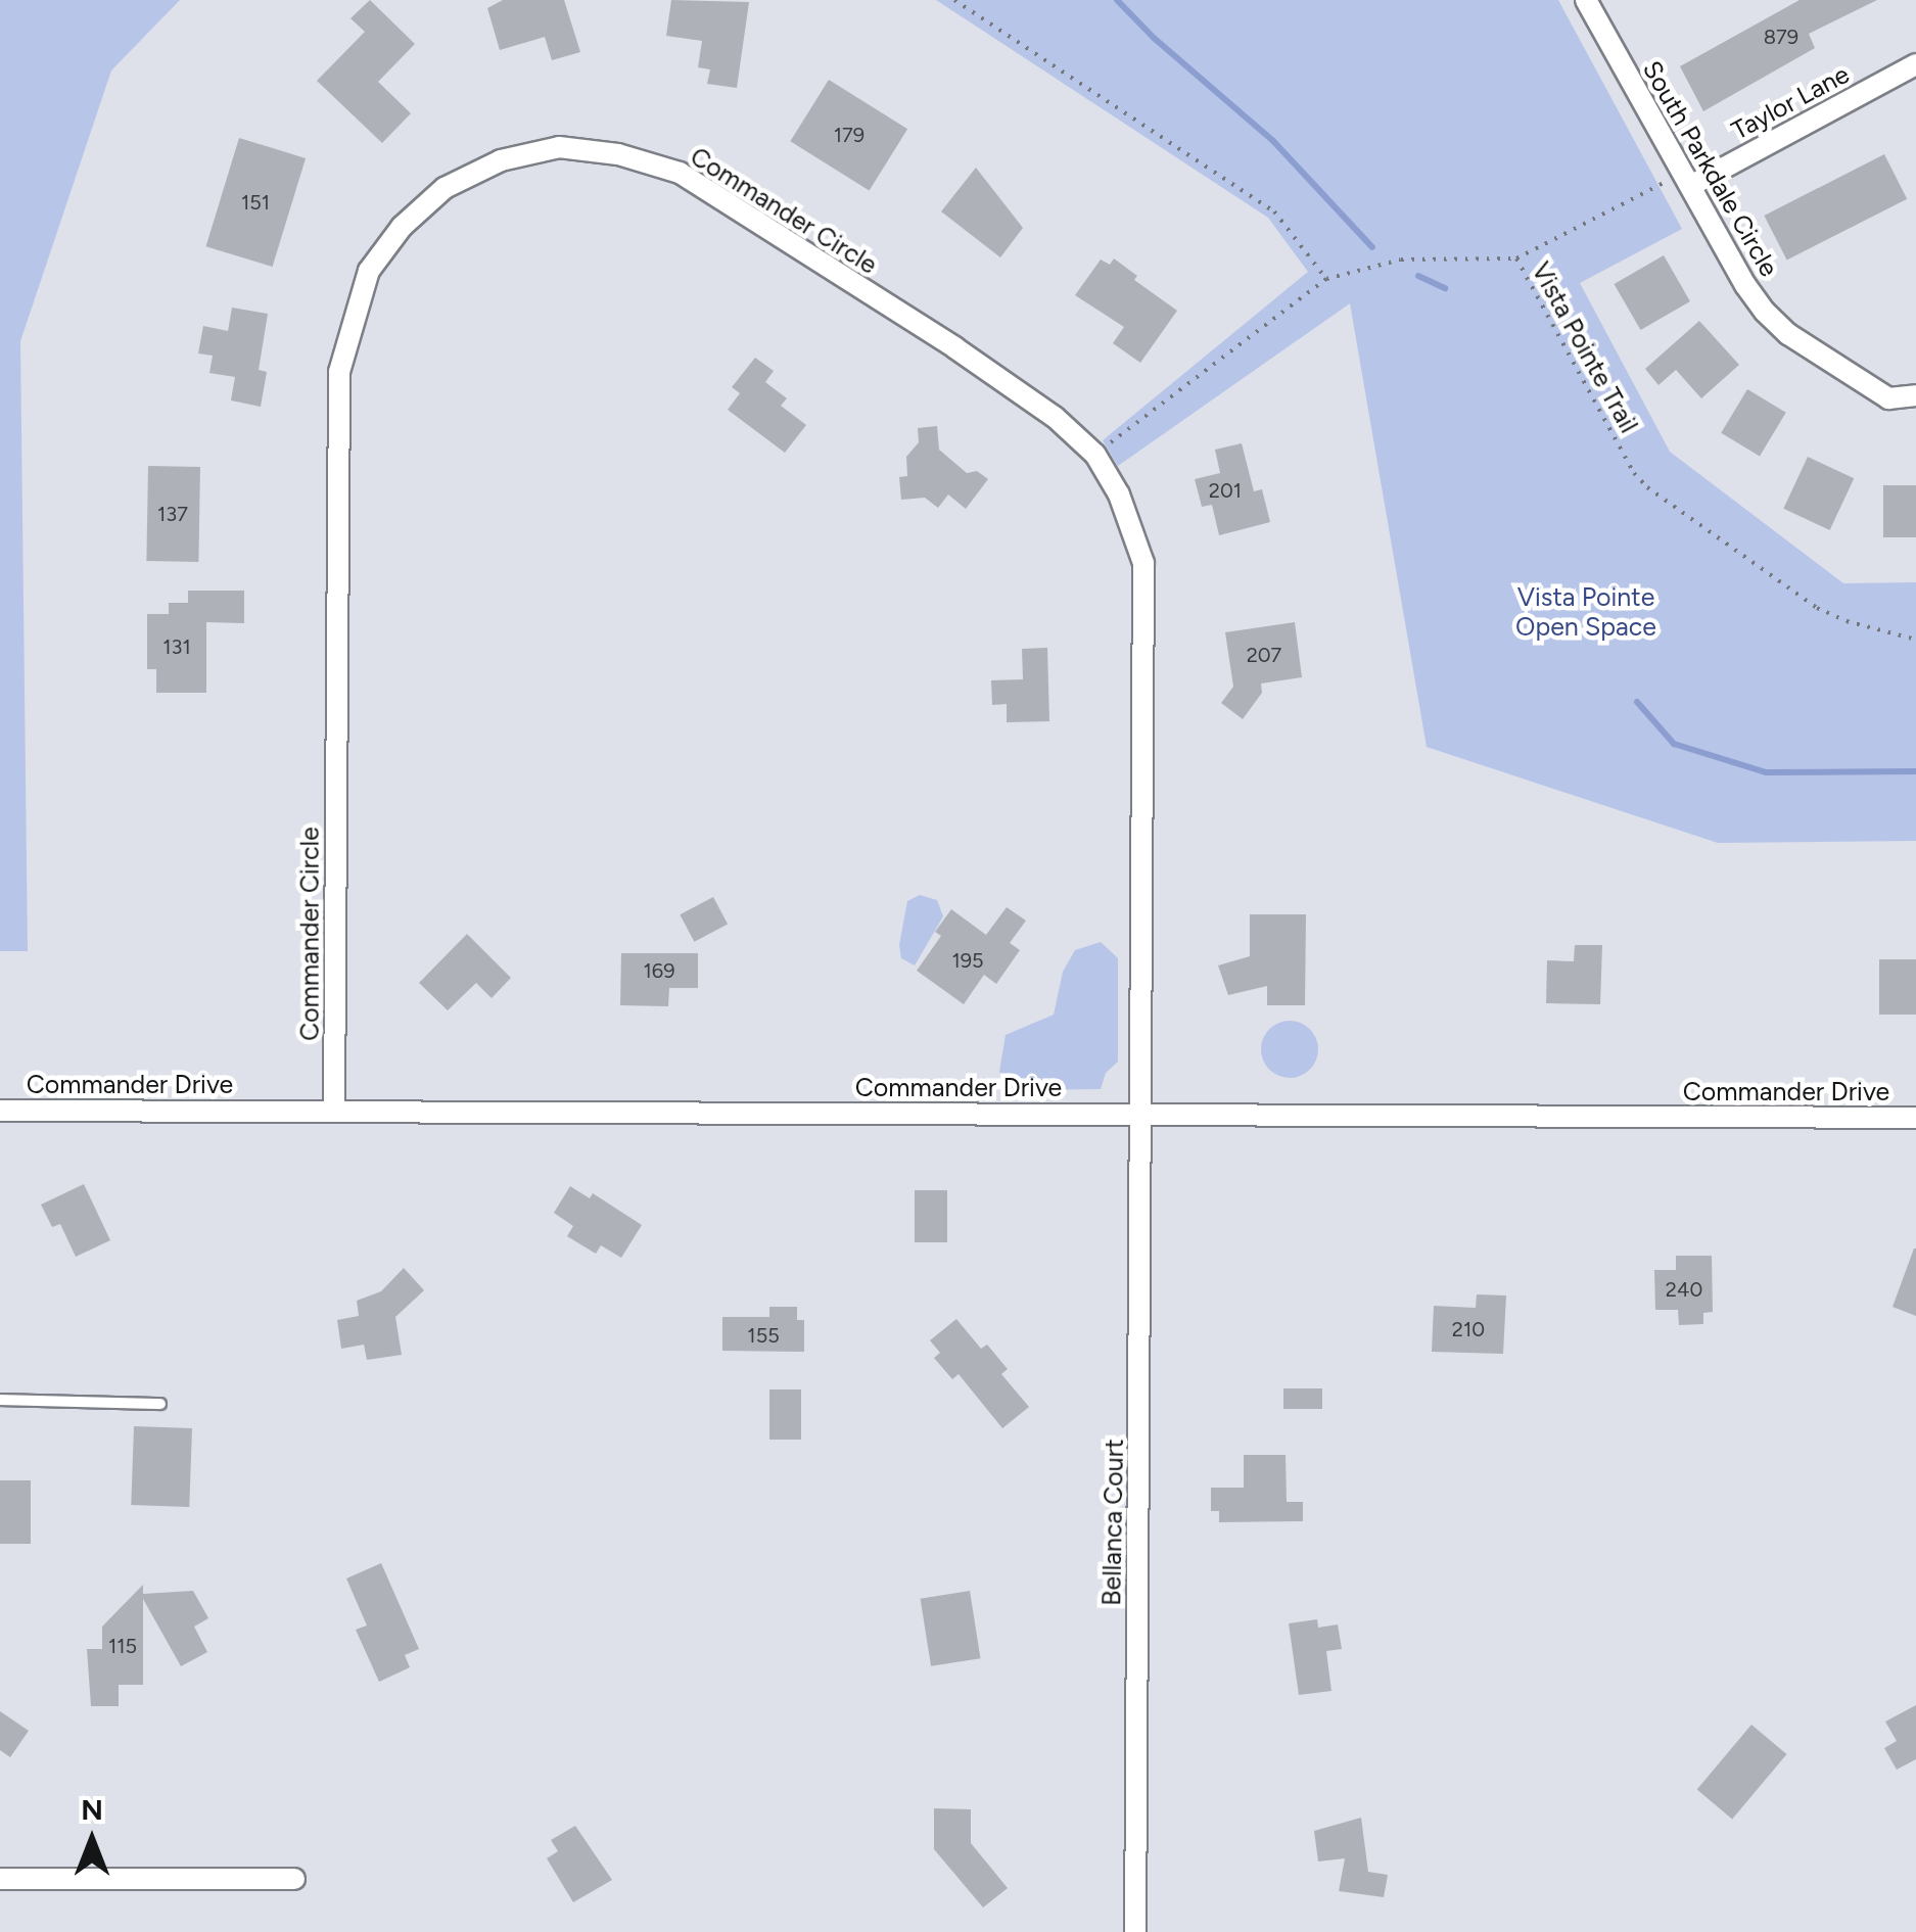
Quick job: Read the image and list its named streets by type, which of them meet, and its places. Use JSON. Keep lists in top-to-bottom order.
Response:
{
  "streets": {
    "street": [
      "Taylor Lane",
      "South Parkdale Circle",
      "Commander Circle",
      "Commander Drive",
      "Bellanca Court"
    ],
    "path": ["Vista Pointe Trail"]
  },
  "crossings": [
    ["Taylor Lane", "South Parkdale Circle"],
    ["Commander Circle", "Commander Drive"],
    ["Commander Circle", "Bellanca Court"],
    ["Commander Drive", "Bellanca Court"]
  ],
  "parks": ["Vista Pointe Open Space"],
  "house_numbers": [
    "879",
    "179",
    "151",
    "201",
    "137",
    "131",
    "207",
    "195",
    "169",
    "240",
    "210",
    "155",
    "115"
  ],
  "north": "top"
}
